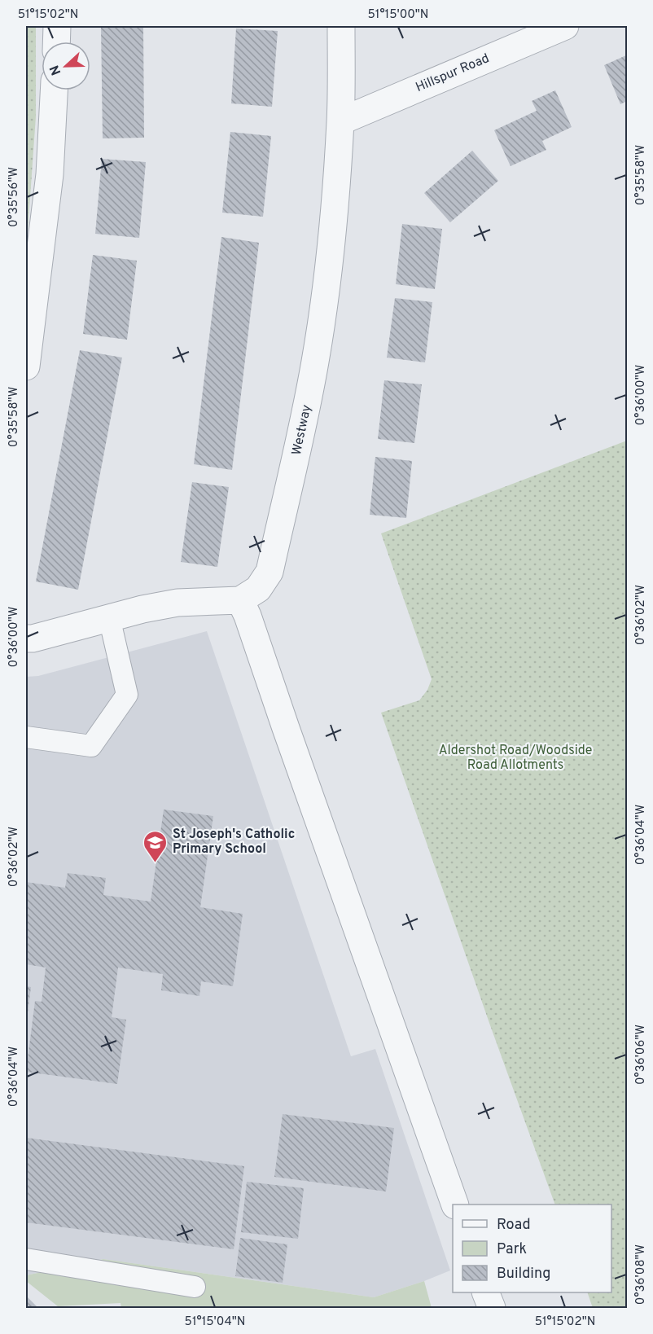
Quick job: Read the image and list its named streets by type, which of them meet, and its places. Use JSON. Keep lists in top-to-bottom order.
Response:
{
  "streets": {
    "street": ["Hillspur Road", "Westway"]
  },
  "crossings": [
    ["Hillspur Road", "Westway"]
  ],
  "parks": ["Aldershot Road/Woodside Road Allotments"],
  "places": {
    "school or university": ["St Joseph's Catholic Primary School"]
  },
  "legend": ["Road", "Park", "Building"],
  "north": "left",
  "coordinates": [
    "51°15'02\"N",
    "51°15'00\"N",
    "0°35'58\"W",
    "0°35'56\"W",
    "0°36'00\"W",
    "0°36'02\"W",
    "0°36'04\"W",
    "0°36'06\"W",
    "0°36'08\"W",
    "51°15'04\"N"
  ]
}
